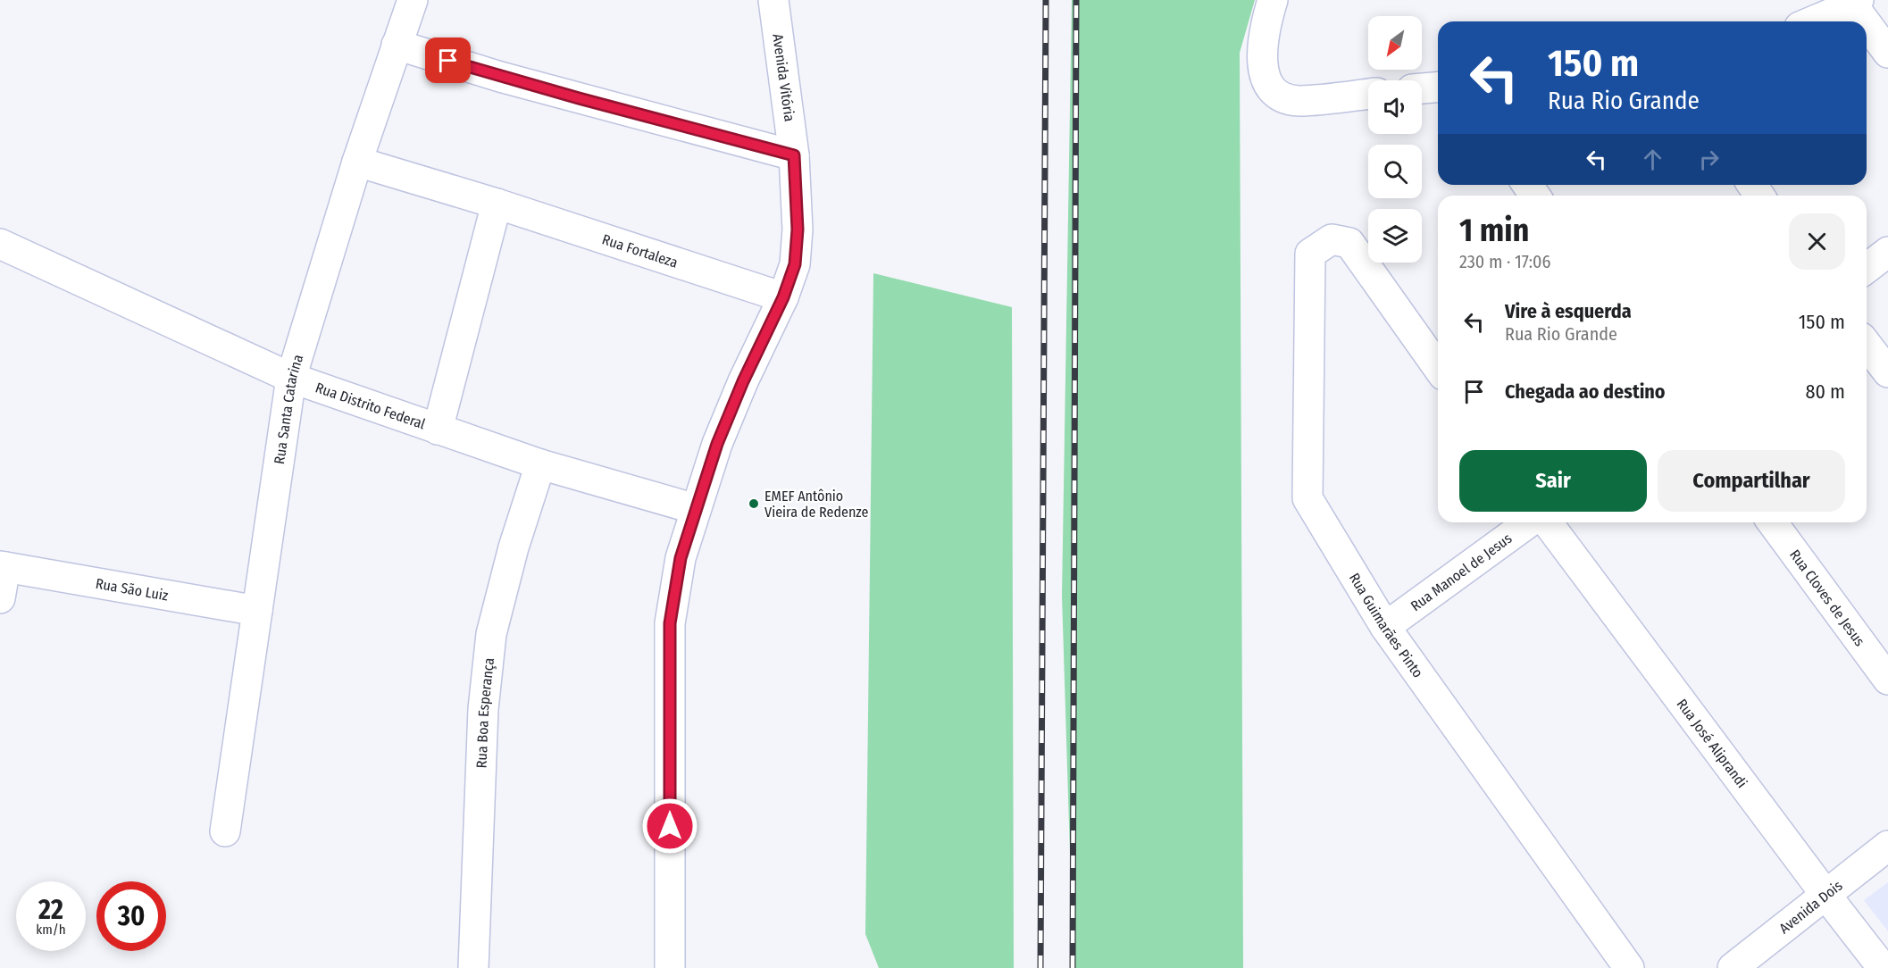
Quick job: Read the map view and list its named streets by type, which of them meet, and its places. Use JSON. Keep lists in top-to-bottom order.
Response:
{
  "streets": {
    "street": [
      "Avenida Vitória",
      "Rua Fortaleza",
      "Rua Distrito Federal",
      "Rua Santa Catarina",
      "Rua Manoel de Jesus",
      "Rua São Luiz",
      "Rua Cloves de Jesus",
      "Rua Guimarães Pinto",
      "Rua Boa Esperança",
      "Rua José Aliprandi",
      "Avenida Dois"
    ]
  },
  "crossings": [
    ["Avenida Vitória", "Rua Fortaleza"],
    ["Avenida Vitória", "Rua Distrito Federal"],
    ["Rua Fortaleza", "Rua Santa Catarina"],
    ["Rua Distrito Federal", "Rua Santa Catarina"],
    ["Rua Distrito Federal", "Rua Boa Esperança"],
    ["Rua Santa Catarina", "Rua São Luiz"],
    ["Rua Manoel de Jesus", "Rua Guimarães Pinto"],
    ["Rua José Aliprandi", "Avenida Dois"]
  ],
  "places": ["EMEF Antônio Vieira de Redenze"],
  "north": "bottom left",
  "page": {
    "turn": ["150 m", "Rua Rio Grande"],
    "heading": ["1 min", "230 m · 17:06"],
    "list": [
      {
        "name": "Vire à esquerda",
        "note": "Rua Rio Grande",
        "value": "150 m"
      },
      {
        "name": "Chegada ao destino",
        "value": "80 m"
      }
    ],
    "buttons": ["Sair", "Compartilhar"],
    "speed": "22 km/h",
    "limit": "30"
  }
}
